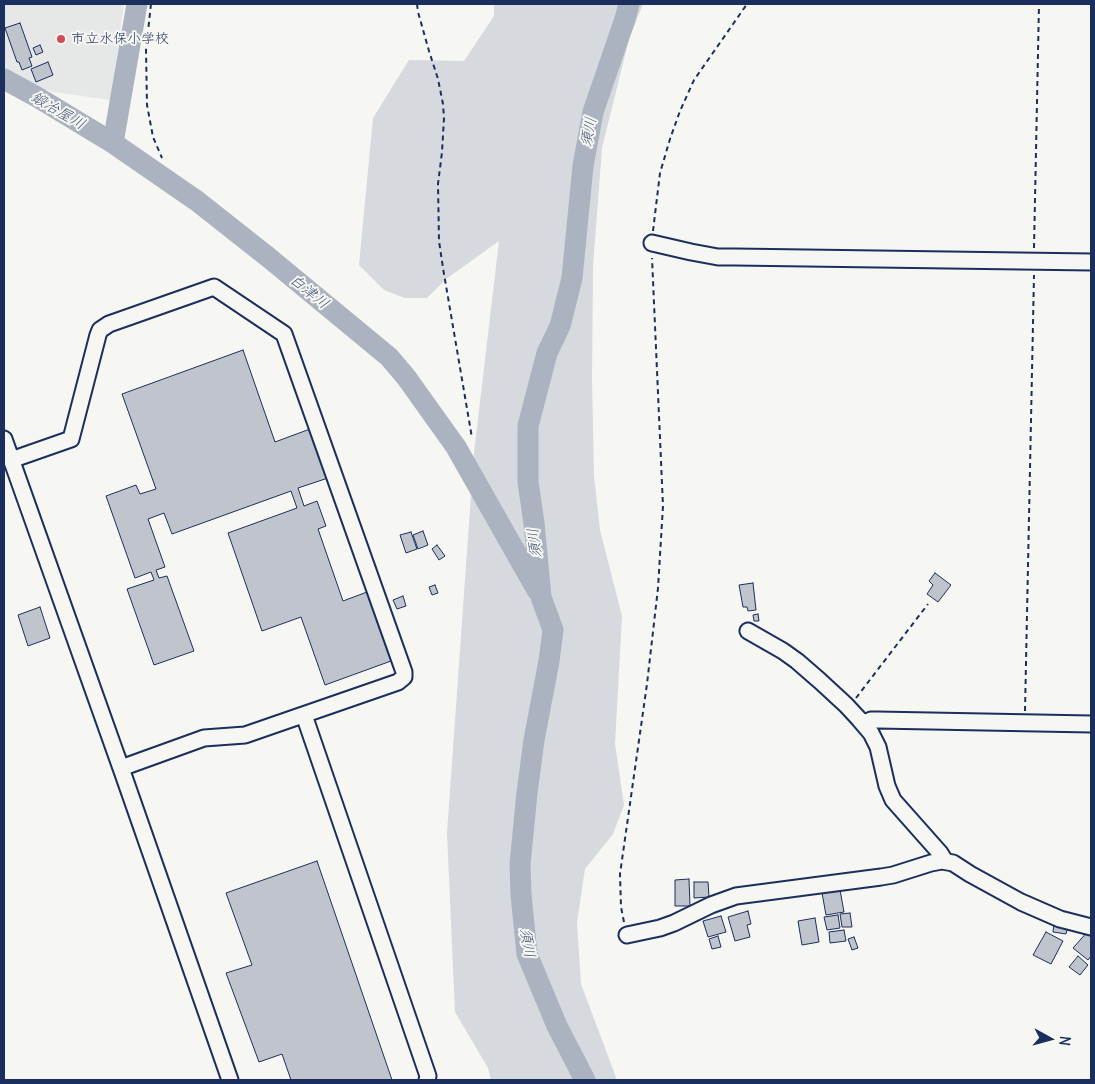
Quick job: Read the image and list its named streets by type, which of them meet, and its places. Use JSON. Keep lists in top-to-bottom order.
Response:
{
  "water": ["鍛冶屋川", "須川", "白津川"],
  "places": ["市立水保小学校"],
  "north": "right"
}
